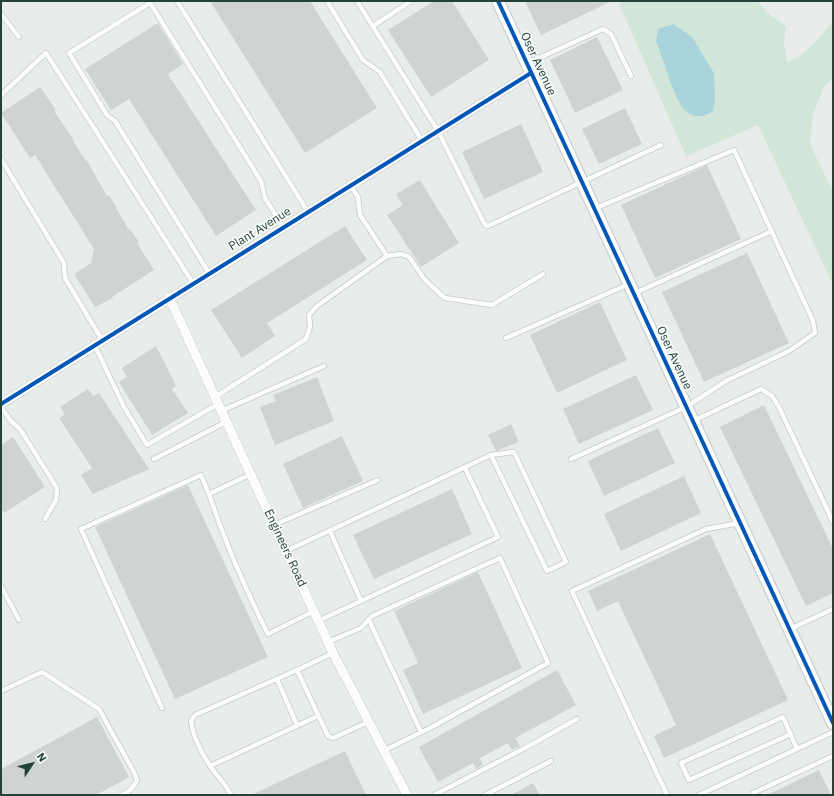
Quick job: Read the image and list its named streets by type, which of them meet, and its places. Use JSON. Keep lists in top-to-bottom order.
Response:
{
  "streets": {
    "street": ["Oser Avenue", "Plant Avenue", "Engineers Road"]
  },
  "crossings": [
    ["Oser Avenue", "Plant Avenue"],
    ["Plant Avenue", "Engineers Road"]
  ],
  "north": "top right"
}
